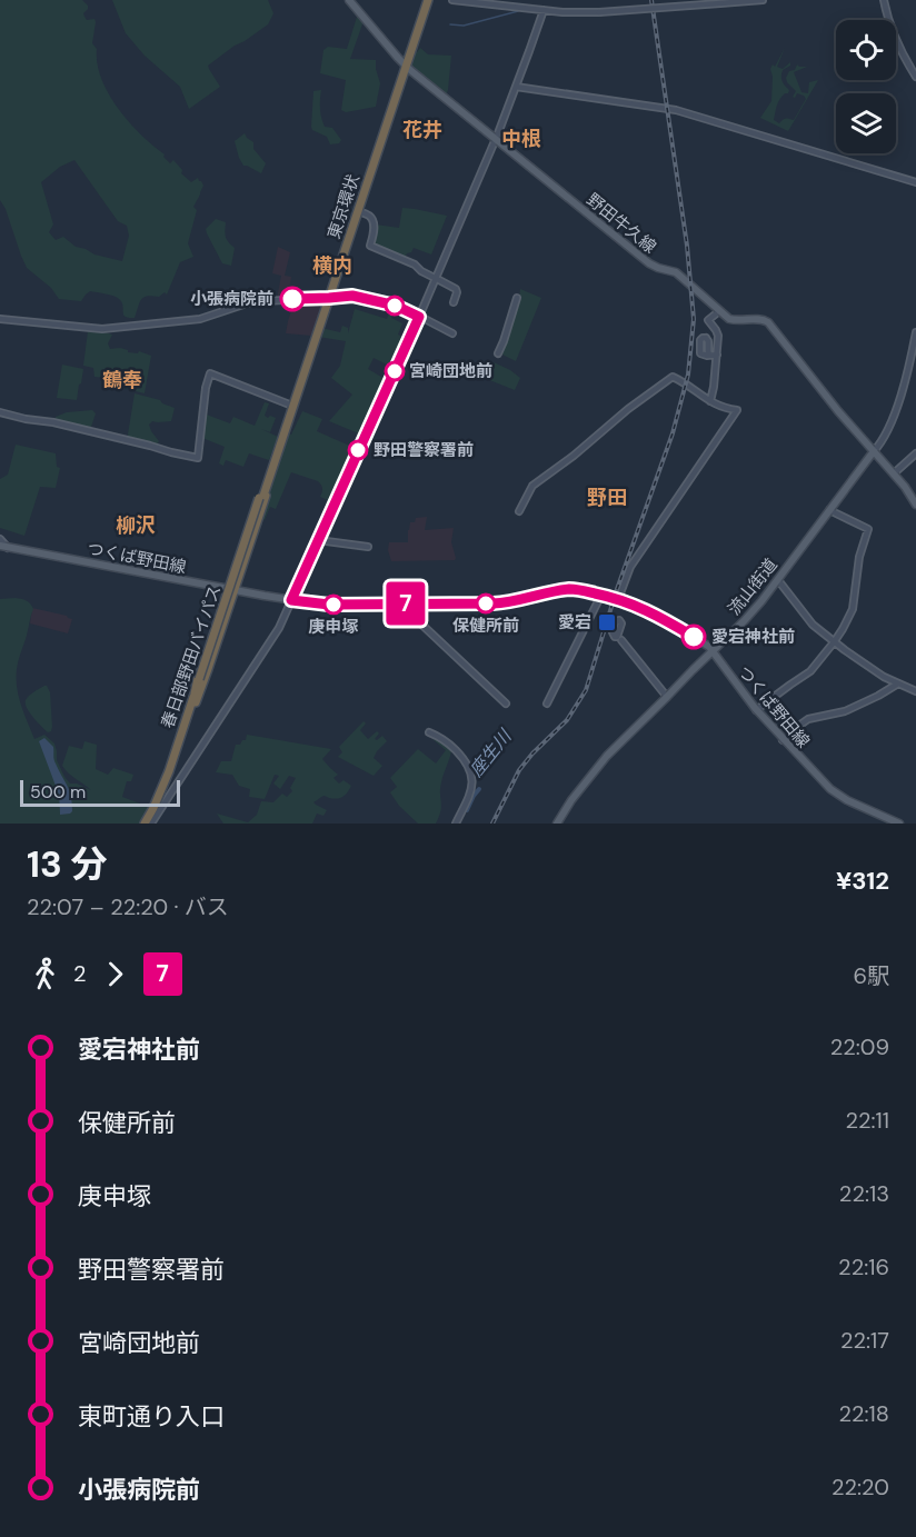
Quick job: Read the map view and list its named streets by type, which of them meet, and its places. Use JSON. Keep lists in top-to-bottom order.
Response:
{
  "streets": {
    "highway": ["東京環状", "春日部野田バイパス"],
    "main road": ["野田牛久線", "つくば野田線", "流山街道"]
  },
  "crossings": [
    ["東京環状", "野田牛久線"],
    ["東京環状", "春日部野田バイパス"],
    ["野田牛久線", "流山街道"],
    ["つくば野田線", "流山街道"]
  ],
  "districts": [
    "花井",
    "中根",
    "横内",
    "鶴奉",
    "野田",
    "柳沢"
  ],
  "water": ["座生川"],
  "places": {
    "other": [
      "小張病院前",
      "宮崎団地前",
      "野田警察署前",
      "保健所前",
      "庚申塚",
      "愛宕神社前"
    ],
    "transit": ["愛宕"]
  },
  "lines": ["bus line 7"],
  "scale_bar": "500 m",
  "page": {
    "on_map": "7",
    "scale": "500 m",
    "heading": ["13 分", "22:07 – 22:20 · バス", "¥312"],
    "legs": ["2", "7", "6駅"],
    "list": [
      {
        "name": "愛宕神社前",
        "value": "22:09"
      },
      {
        "name": "保健所前",
        "value": "22:11"
      },
      {
        "name": "庚申塚",
        "value": "22:13"
      },
      {
        "name": "野田警察署前",
        "value": "22:16"
      },
      {
        "name": "宮崎団地前",
        "value": "22:17"
      },
      {
        "name": "東町通り入口",
        "value": "22:18"
      },
      {
        "name": "小張病院前",
        "value": "22:20"
      }
    ]
  }
}
